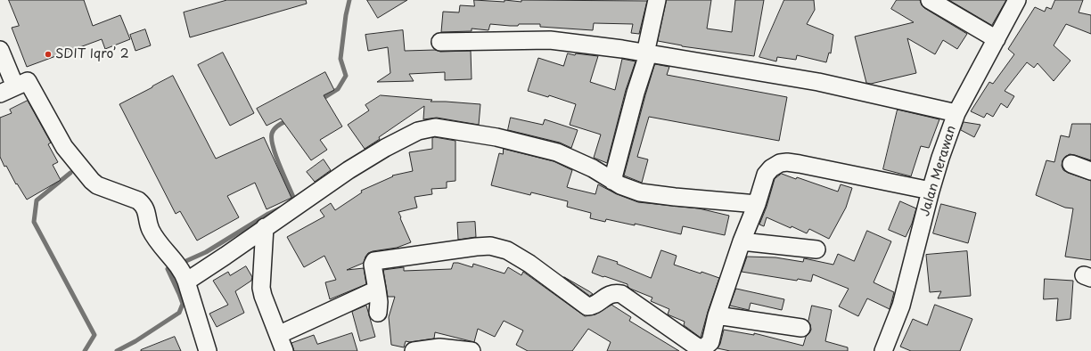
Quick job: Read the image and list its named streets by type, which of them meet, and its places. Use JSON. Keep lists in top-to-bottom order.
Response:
{
  "streets": {
    "street": ["Jalan Merawan"]
  },
  "places": ["SDIT Iqro’ 2"]
}
